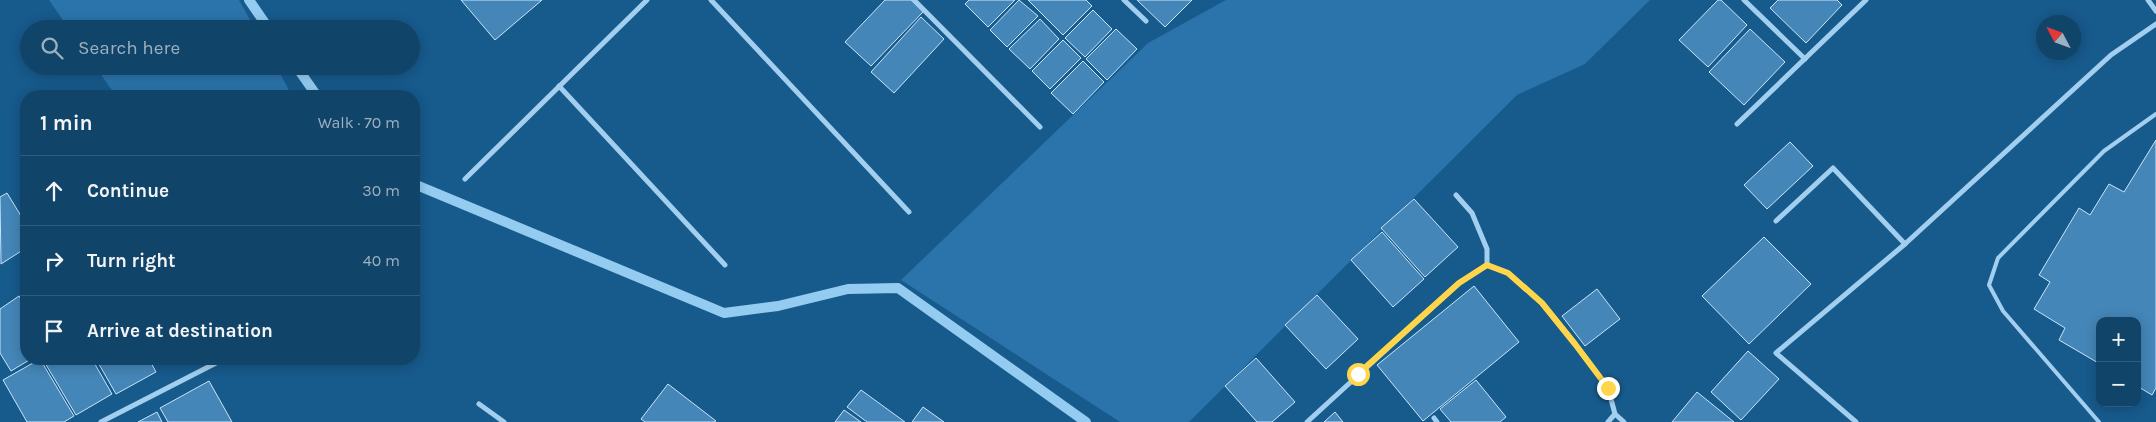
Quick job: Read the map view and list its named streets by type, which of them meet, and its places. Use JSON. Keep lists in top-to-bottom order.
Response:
{
  "north": "top left",
  "page": {
    "search": "Search here",
    "heading": ["1 min", "Walk · 70 m"],
    "list": [
      ["Continue", "30 m"],
      ["Turn right", "40 m"],
      "Arrive at destination"
    ],
    "map_buttons": ["+", "−"]
  }
}
